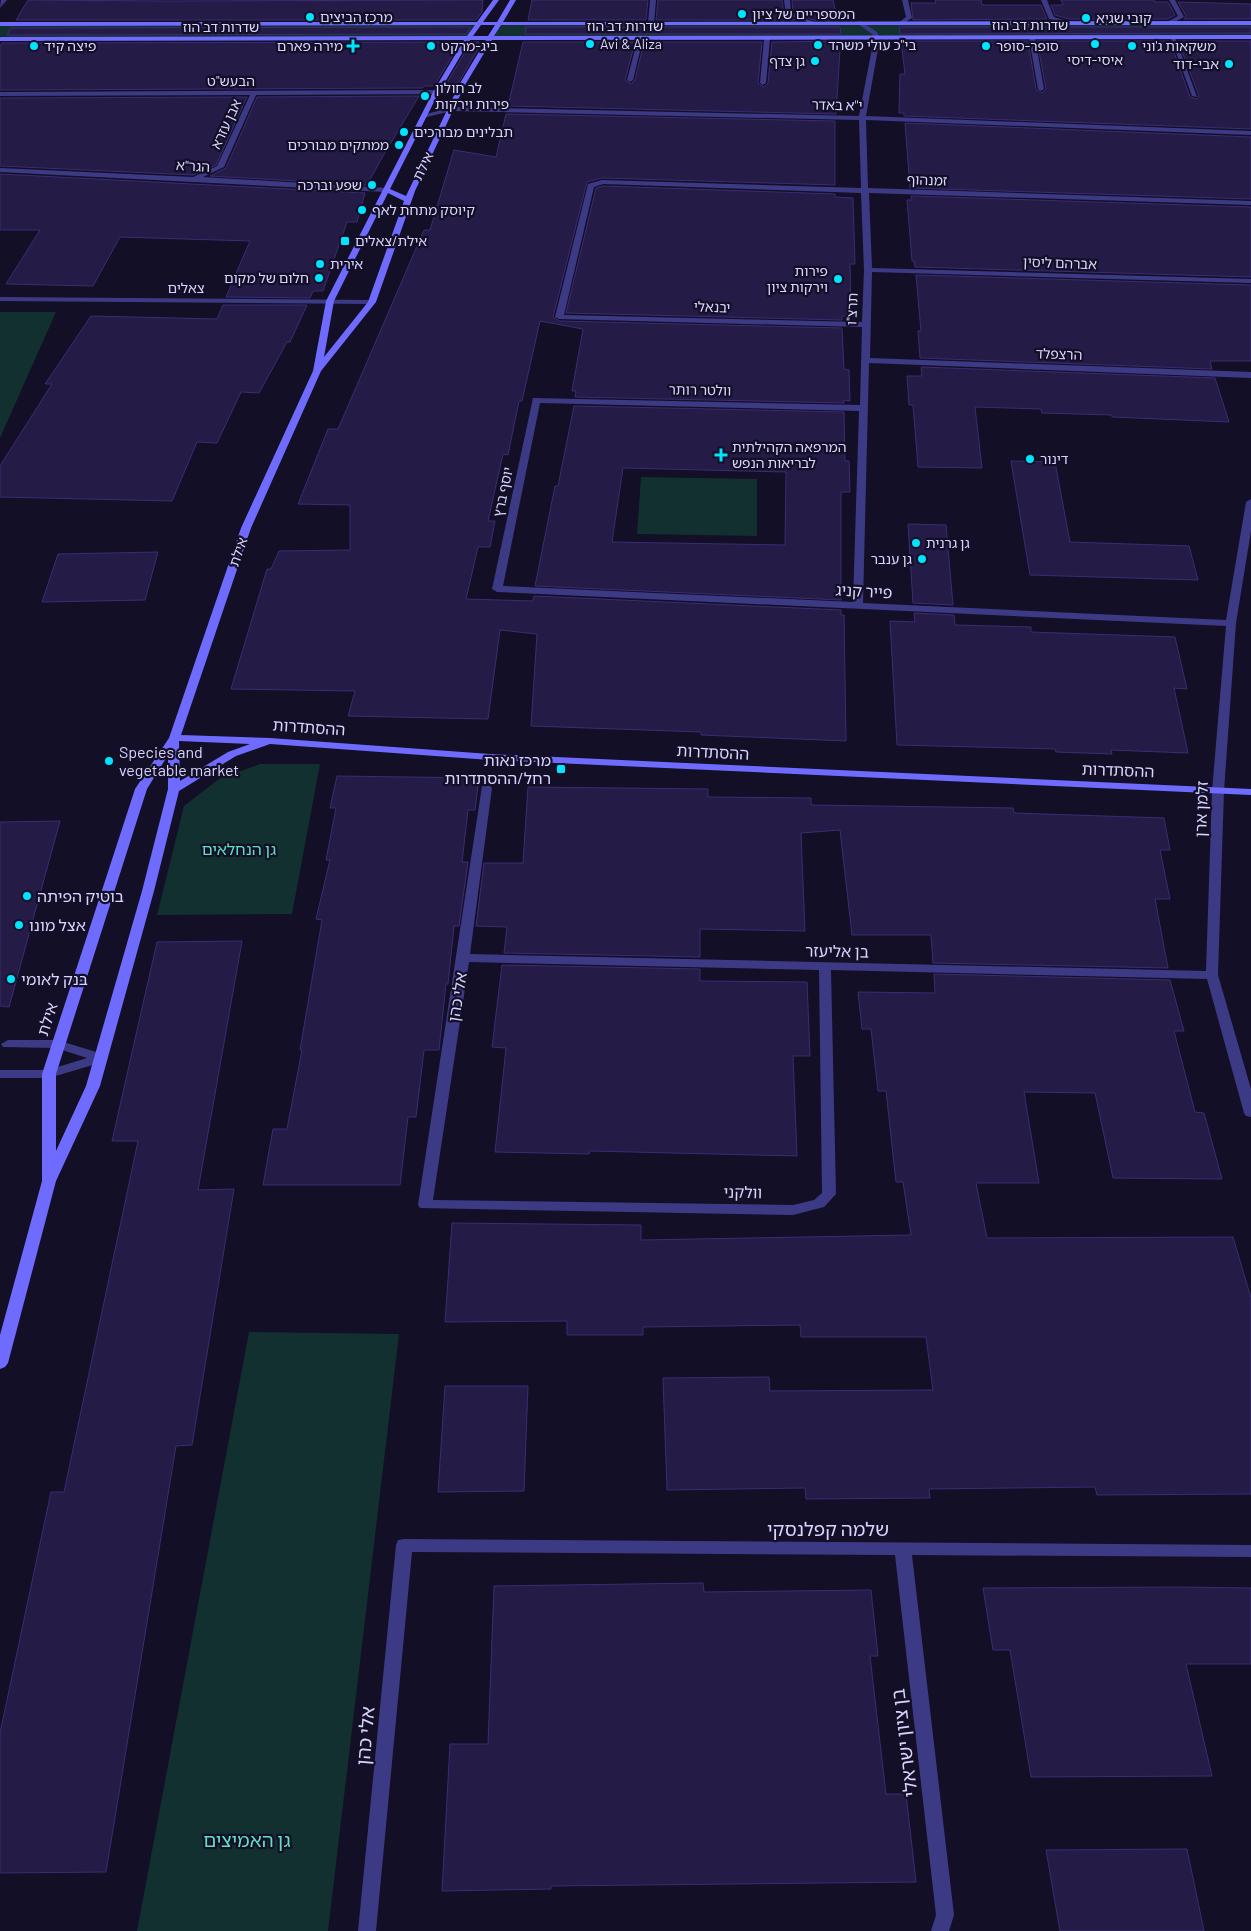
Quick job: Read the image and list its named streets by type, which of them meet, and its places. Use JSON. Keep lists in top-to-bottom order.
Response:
{
  "streets": {
    "street": [
      "שדרות דב הוז",
      "הבעש\"ט",
      "י\"א באדר",
      "אבן עזרא",
      "הגר\"א",
      "אילת",
      "זמנהוף",
      "אברהם ליסין",
      "צאלים",
      "יבנאלי",
      "תרצ\"ו",
      "הרצפלד",
      "וולטר רותר",
      "יוסף ברץ",
      "פייר קניג",
      "ההסתדרות",
      "זלמן ארן",
      "בן אליעזר",
      "אלי כהן",
      "וולקני",
      "שלמה קפלנסקי",
      "בן ציון ישראלי"
    ]
  },
  "crossings": [
    ["שדרות דב הוז", "אילת"],
    ["שדרות דב הוז", "תרצ\"ו"],
    ["הבעש\"ט", "אבן עזרא"],
    ["הבעש\"ט", "אילת"],
    ["י\"א באדר", "אילת"],
    ["י\"א באדר", "תרצ\"ו"],
    ["אבן עזרא", "הגר\"א"],
    ["הגר\"א", "אילת"],
    ["אילת", "צאלים"],
    ["אילת", "ההסתדרות"],
    ["זמנהוף", "יבנאלי"],
    ["זמנהוף", "תרצ\"ו"],
    ["אברהם ליסין", "תרצ\"ו"],
    ["יבנאלי", "תרצ\"ו"],
    ["תרצ\"ו", "הרצפלד"],
    ["תרצ\"ו", "וולטר רותר"],
    ["תרצ\"ו", "פייר קניג"],
    ["וולטר רותר", "יוסף ברץ"],
    ["יוסף ברץ", "פייר קניג"],
    ["פייר קניג", "זלמן ארן"],
    ["ההסתדרות", "זלמן ארן"],
    ["זלמן ארן", "בן אליעזר"],
    ["בן אליעזר", "אלי כהן"],
    ["בן אליעזר", "וולקני"],
    ["אלי כהן", "וולקני"],
    ["אלי כהן", "שלמה קפלנסקי"],
    ["שלמה קפלנסקי", "בן ציון ישראלי"]
  ],
  "parks": ["גן הנחלאים", "גן האמיצים"],
  "places": {
    "other": [
      "המספריים של ציון",
      "מרכז הביצים",
      "קובי שגיא",
      "Avi & Aliza",
      "איסי-דיסי",
      "בי\"כ עולי משהד",
      "פיצה קיד",
      "ביג-מרקט",
      "סופר-סופר",
      "משקאות ג'וני",
      "גן צדף",
      "אבי-דוד",
      "לב חולון פירות וירקות",
      "תבלינים מבורכים",
      "ממתקים מבורכים",
      "שפע וברכה",
      "קיוסק מתחת לאף",
      "אירית",
      "חלום של מקום",
      "פירות וירקות ציון",
      "דינור",
      "גן גרנית",
      "גן ענבר",
      "Species and vegetable market",
      "בוטיק הפיתה",
      "אצל מונו",
      "בנק לאומי"
    ],
    "health": ["מירה פארם", "המרפאה הקהילתית לבריאות הנפש"],
    "transit": ["אילת/צאלים", "מרכז נאות רחל/ההסתדרות"]
  }
}
